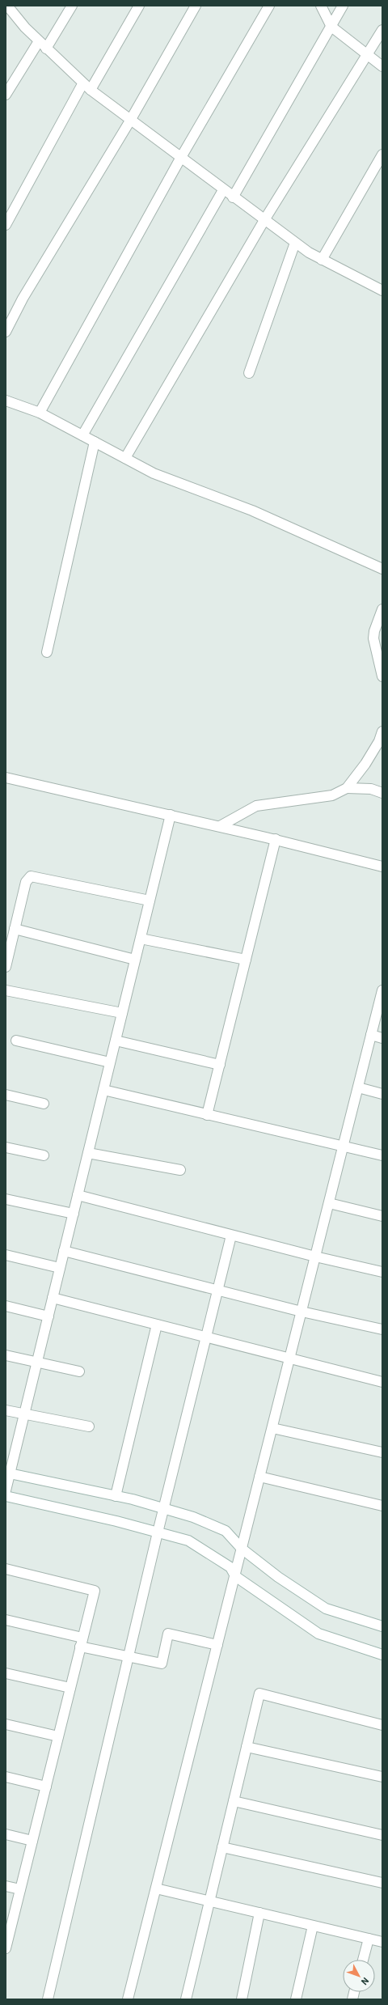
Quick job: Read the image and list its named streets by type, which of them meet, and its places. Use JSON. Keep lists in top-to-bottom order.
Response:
{
  "north": "bottom right"
}
